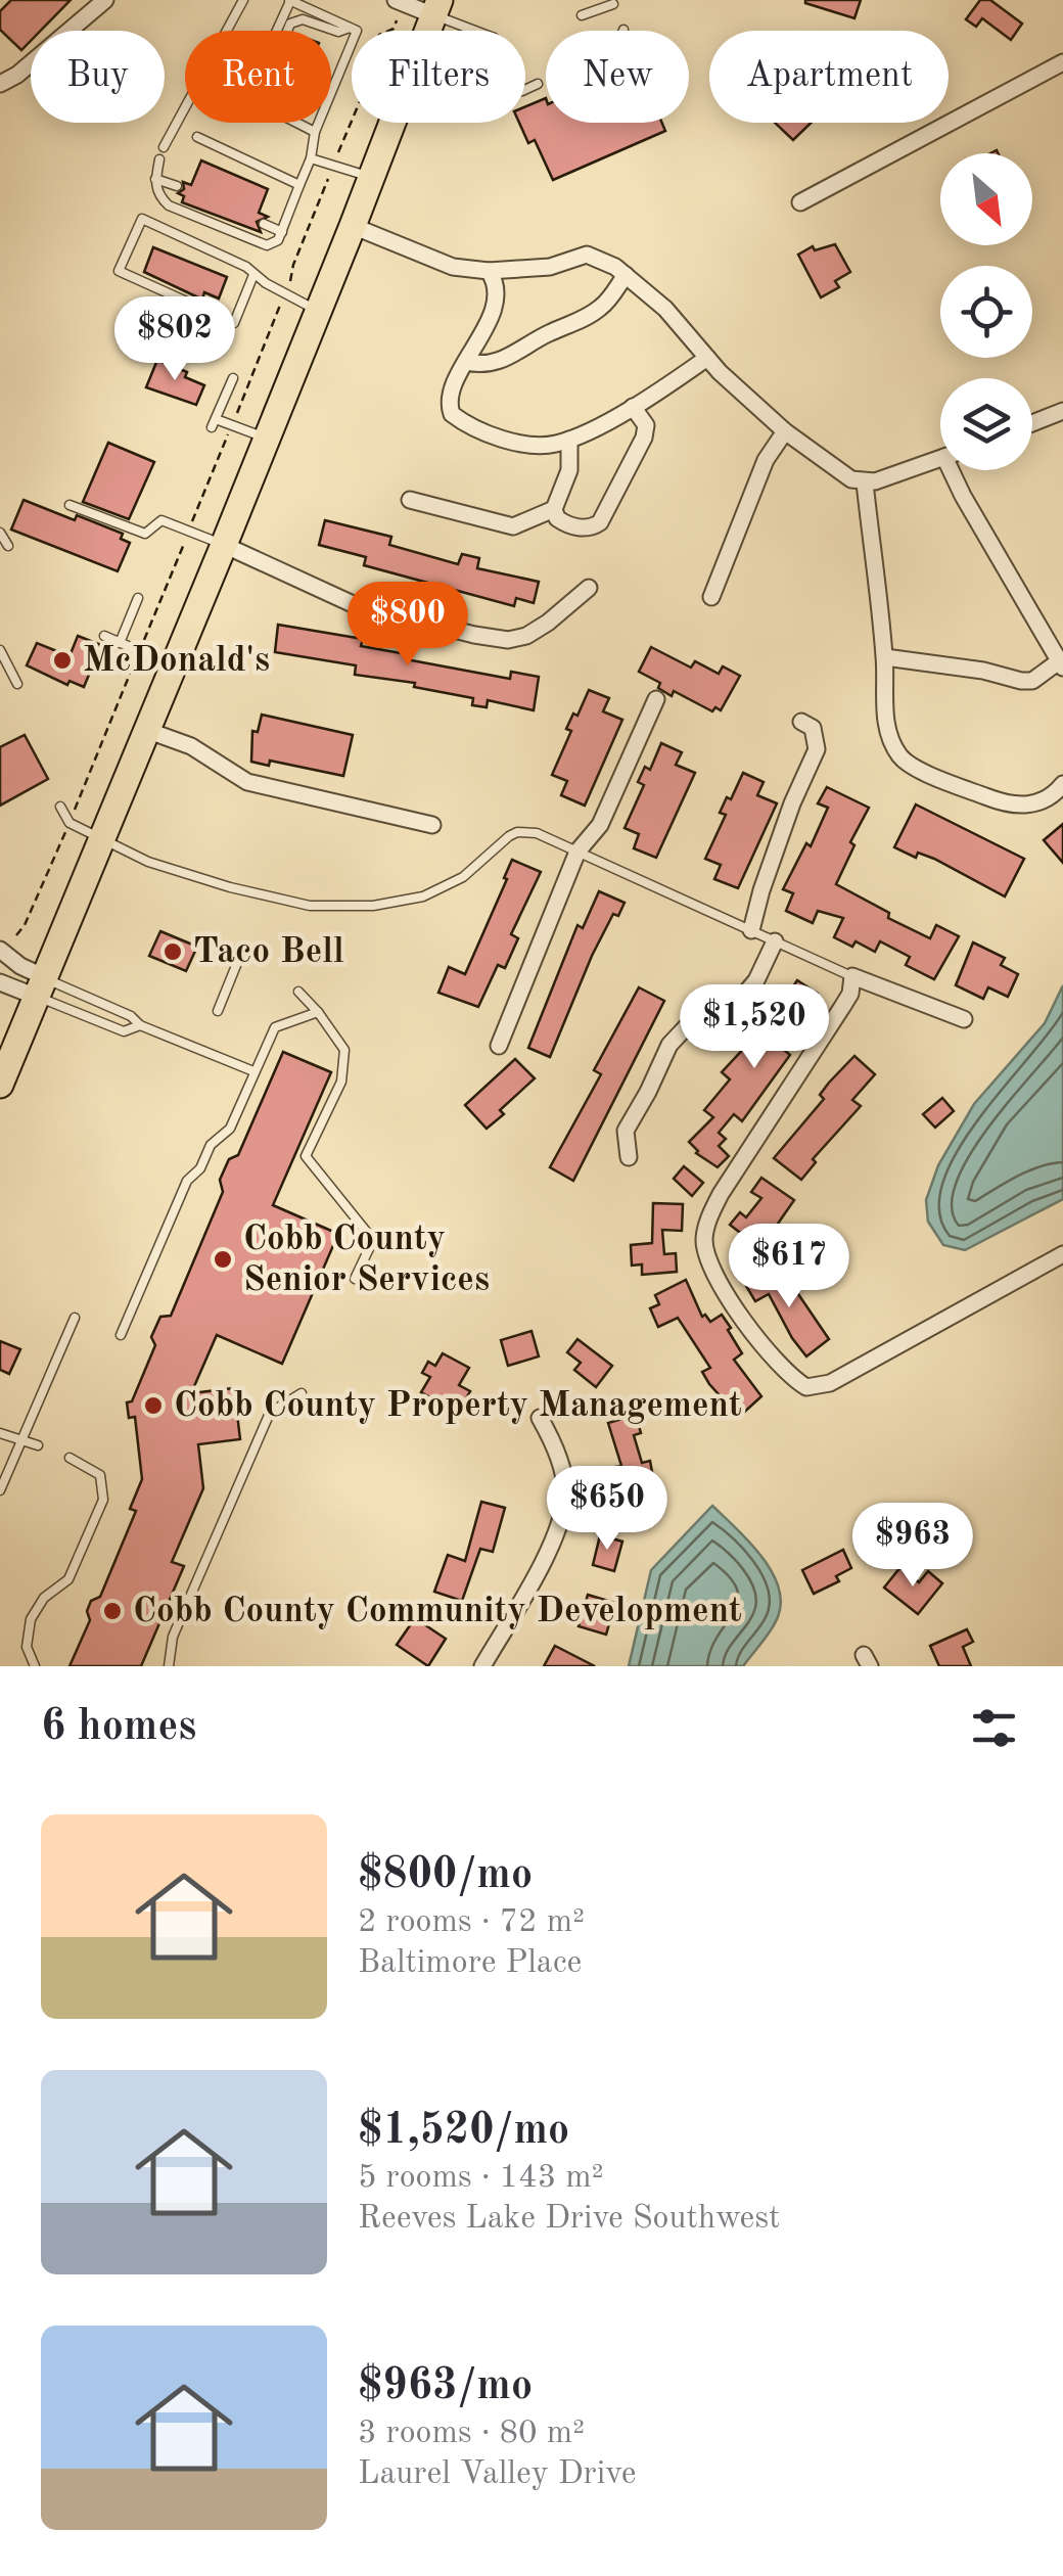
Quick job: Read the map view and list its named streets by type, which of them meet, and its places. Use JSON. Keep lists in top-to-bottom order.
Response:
{
  "places": [
    "McDonald's",
    "Taco Bell",
    "Cobb County Senior Services",
    "Cobb County Property Management",
    "Cobb County Community Development"
  ],
  "north": "bottom right",
  "page": {
    "chip": [
      "Buy",
      "Rent",
      "Filters",
      "New",
      "Apartment"
    ],
    "price": [
      "$802",
      "$800",
      "$1,520",
      "$617",
      "$650",
      "$963"
    ],
    "heading": "6 homes",
    "list": [
      {
        "name": "$800/mo",
        "note": "2 rooms · 72 m² · Baltimore Place"
      },
      {
        "name": "$1,520/mo",
        "note": "5 rooms · 143 m² · Reeves Lake Drive Southwest"
      },
      {
        "name": "$963/mo",
        "note": "3 rooms · 80 m² · Laurel Valley Drive"
      }
    ]
  }
}
